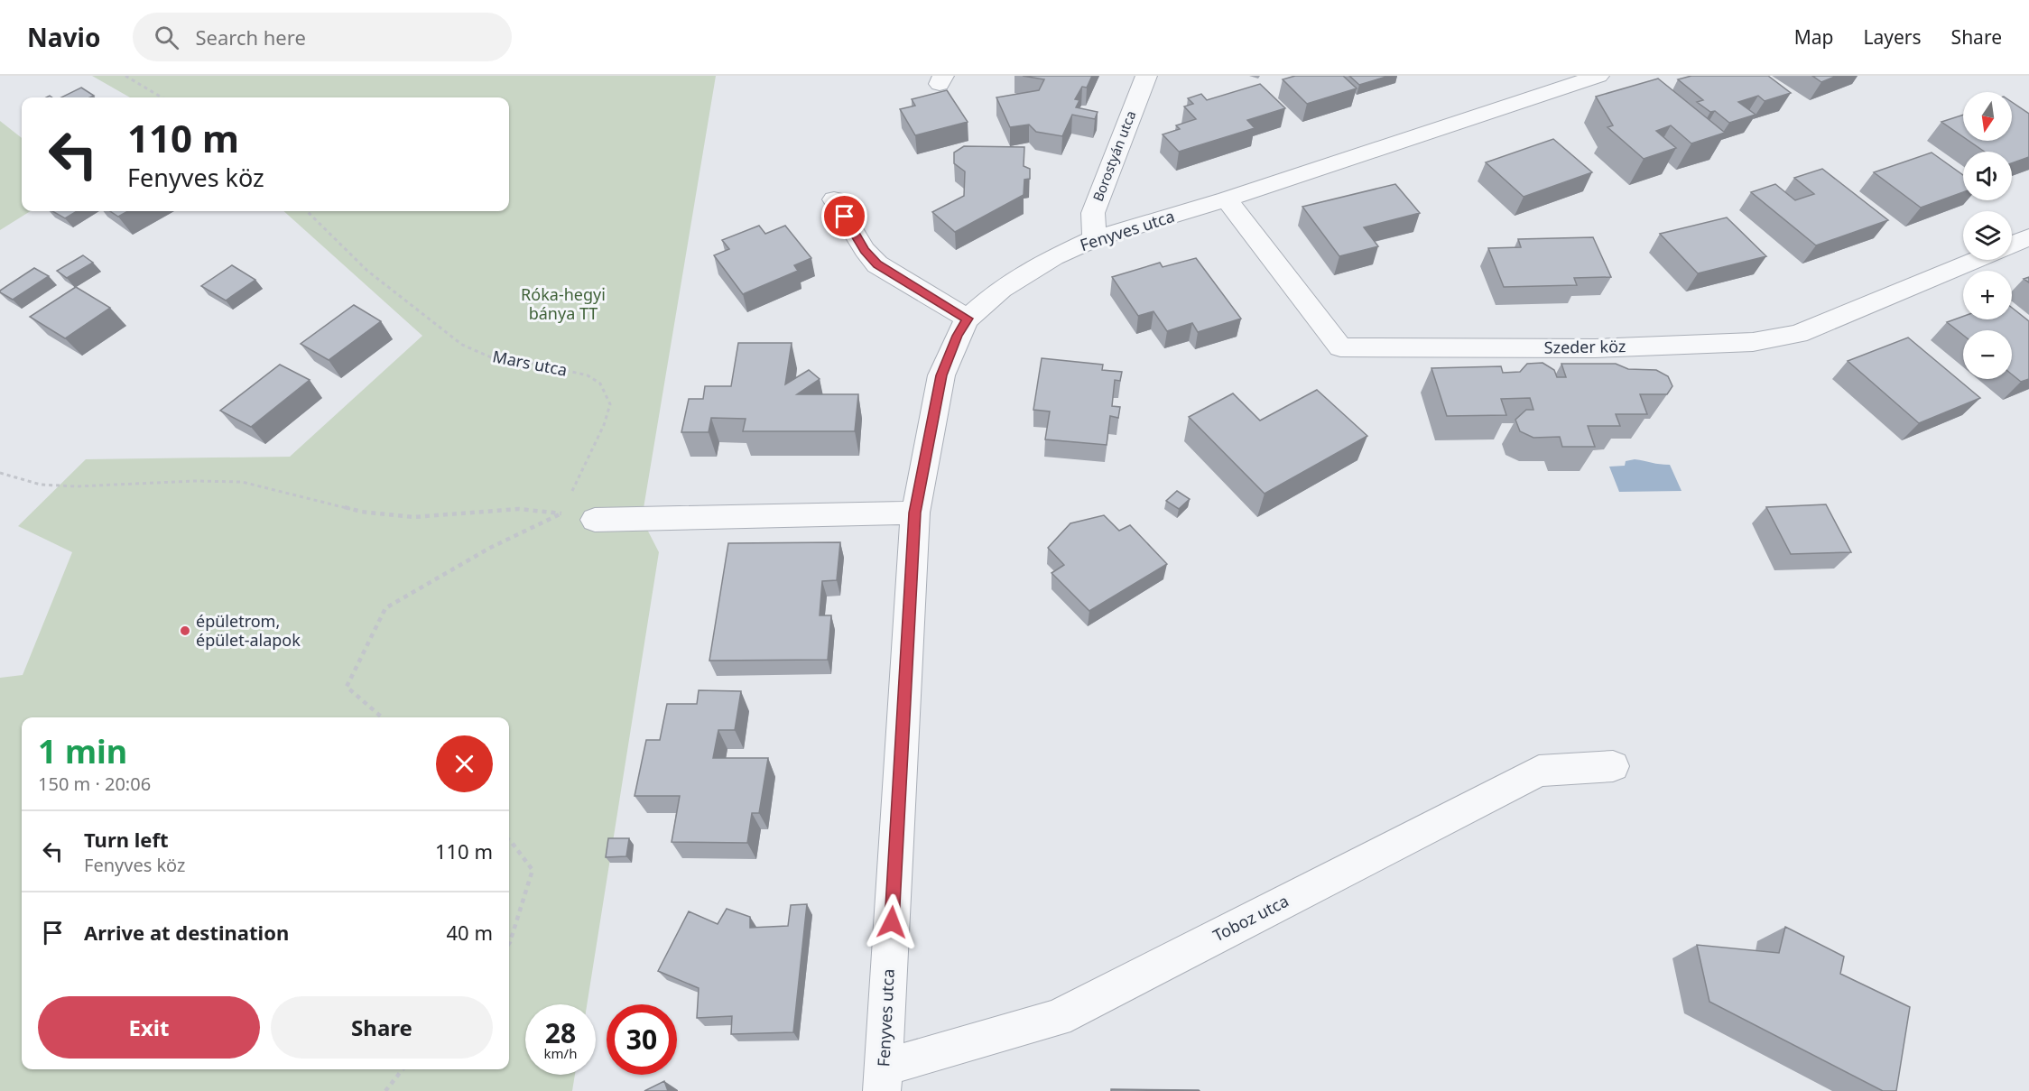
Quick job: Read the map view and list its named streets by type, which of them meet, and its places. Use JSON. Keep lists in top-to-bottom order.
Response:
{
  "streets": {
    "street": [
      "Borostyán utca",
      "Fenyves utca",
      "Szeder köz",
      "Toboz utca"
    ],
    "path": ["Mars utca"]
  },
  "crossings": [
    ["Borostyán utca", "Fenyves utca"],
    ["Fenyves utca", "Szeder köz"],
    ["Fenyves utca", "Toboz utca"]
  ],
  "parks": ["Róka-hegyi bánya TT"],
  "places": ["épületrom, épület-alapok"],
  "north": "bottom",
  "page": {
    "header": "Navio",
    "search": "Search here",
    "nav": ["Map", "Layers", "Share"],
    "map_buttons": ["+", "−"],
    "turn": ["110 m", "Fenyves köz"],
    "heading": ["1 min", "150 m · 20:06"],
    "list": [
      {
        "name": "Turn left",
        "note": "Fenyves köz",
        "value": "110 m"
      },
      {
        "name": "Arrive at destination",
        "value": "40 m"
      }
    ],
    "buttons": ["Exit", "Share"],
    "speed": "28 km/h",
    "limit": "30"
  }
}
